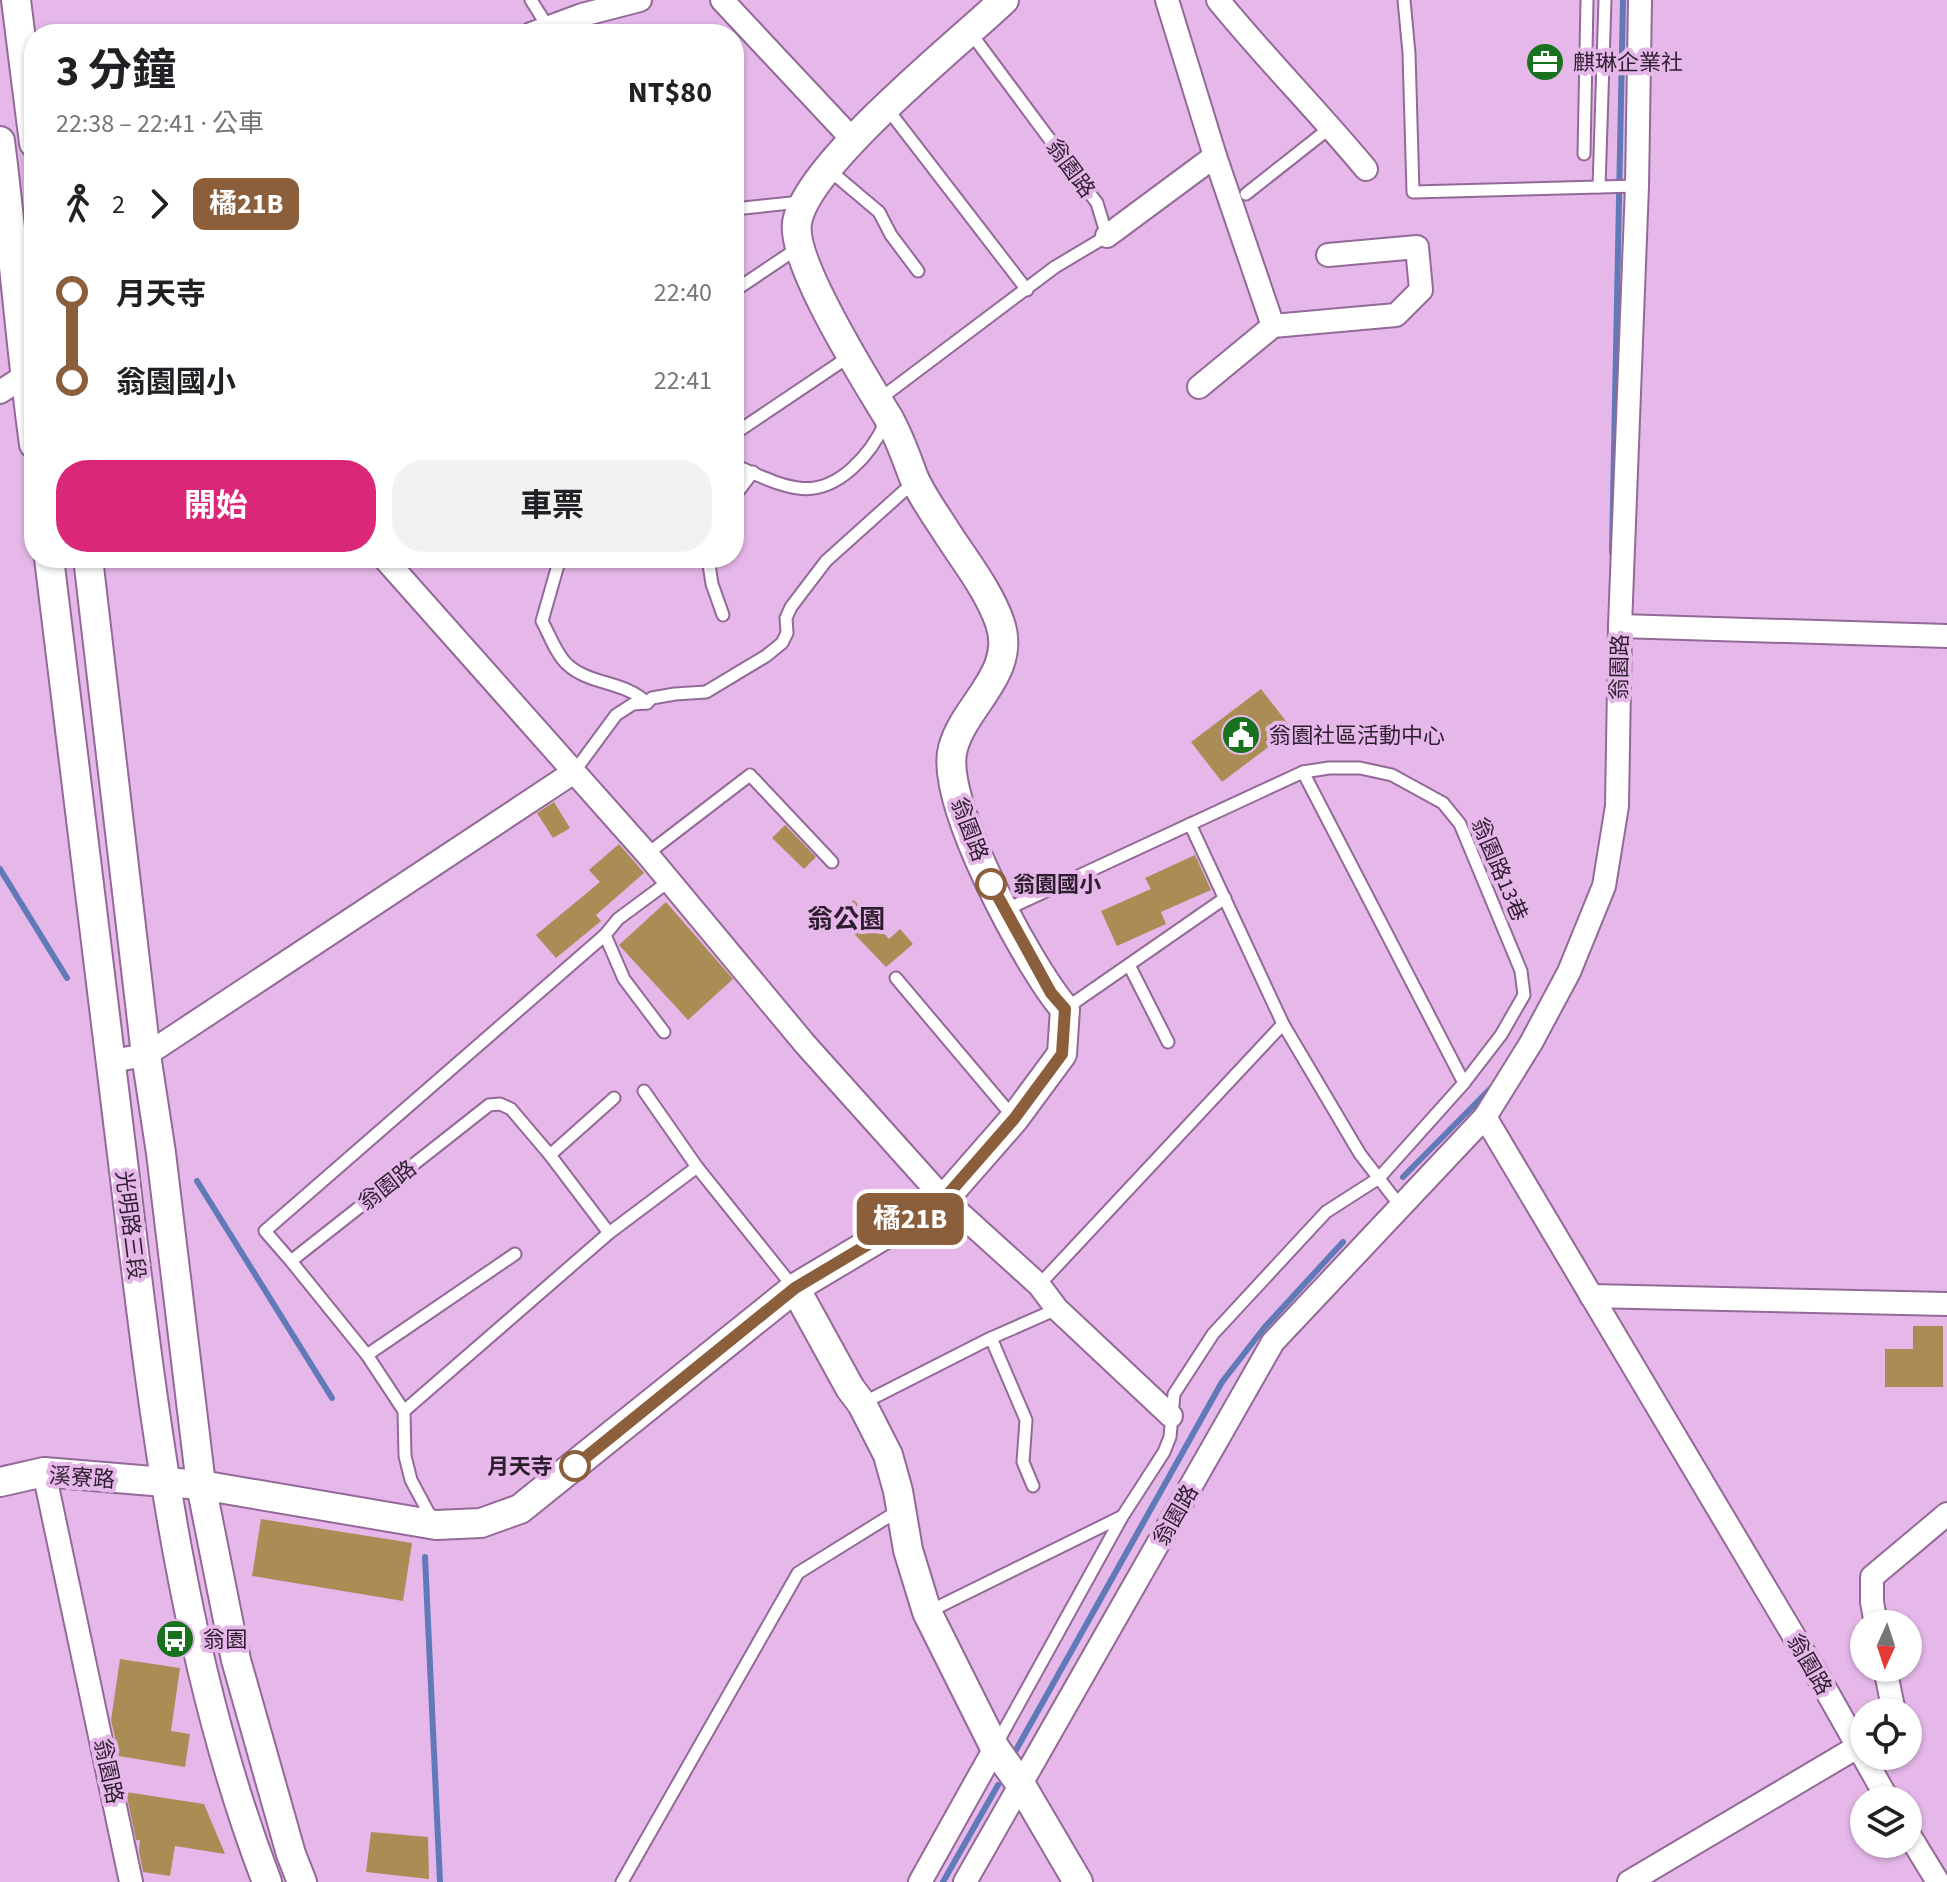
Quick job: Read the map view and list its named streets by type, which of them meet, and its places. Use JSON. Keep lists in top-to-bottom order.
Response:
{
  "streets": {
    "street": ["翁園路", "光明路三段", "溪寮路"],
    "lane": ["翁園路13巷"]
  },
  "crossings": [
    ["翁園路", "翁園路13巷"],
    ["翁園路", "溪寮路"],
    ["光明路三段", "溪寮路"]
  ],
  "districts": ["翁公園"],
  "places": {
    "office": ["麒琳企業社"],
    "public building": ["翁園社區活動中心"],
    "other": ["翁園國小", "月天寺"],
    "bus stop": ["翁園"]
  },
  "lines": ["bus line 橘21B"],
  "north": "bottom",
  "page": {
    "on_map": "橘21B",
    "heading": ["3 分鐘", "22:38 – 22:41 · 公車", "NT$80"],
    "legs": ["2", "橘21B"],
    "list": [
      {
        "name": "月天寺",
        "value": "22:40"
      },
      {
        "name": "翁園國小",
        "value": "22:41"
      }
    ],
    "buttons": ["開始", "車票"]
  }
}
